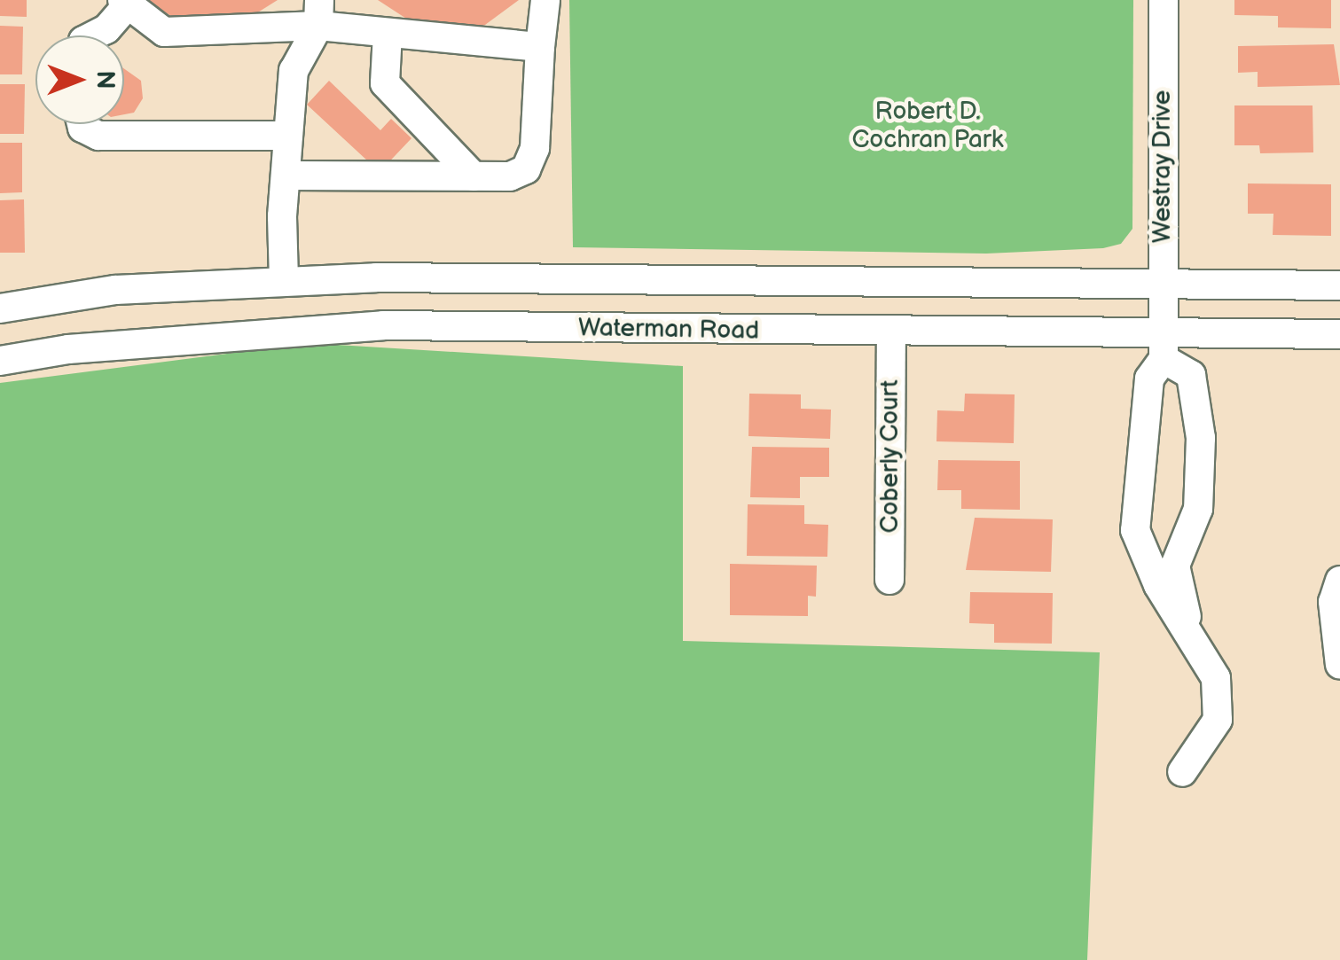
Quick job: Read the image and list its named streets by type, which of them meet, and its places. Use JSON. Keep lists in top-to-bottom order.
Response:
{
  "streets": {
    "street": ["Westray Drive", "Waterman Road", "Coberly Court"]
  },
  "crossings": [
    ["Westray Drive", "Waterman Road"],
    ["Waterman Road", "Coberly Court"]
  ],
  "parks": ["Robert D. Cochran Park"],
  "north": "right"
}
